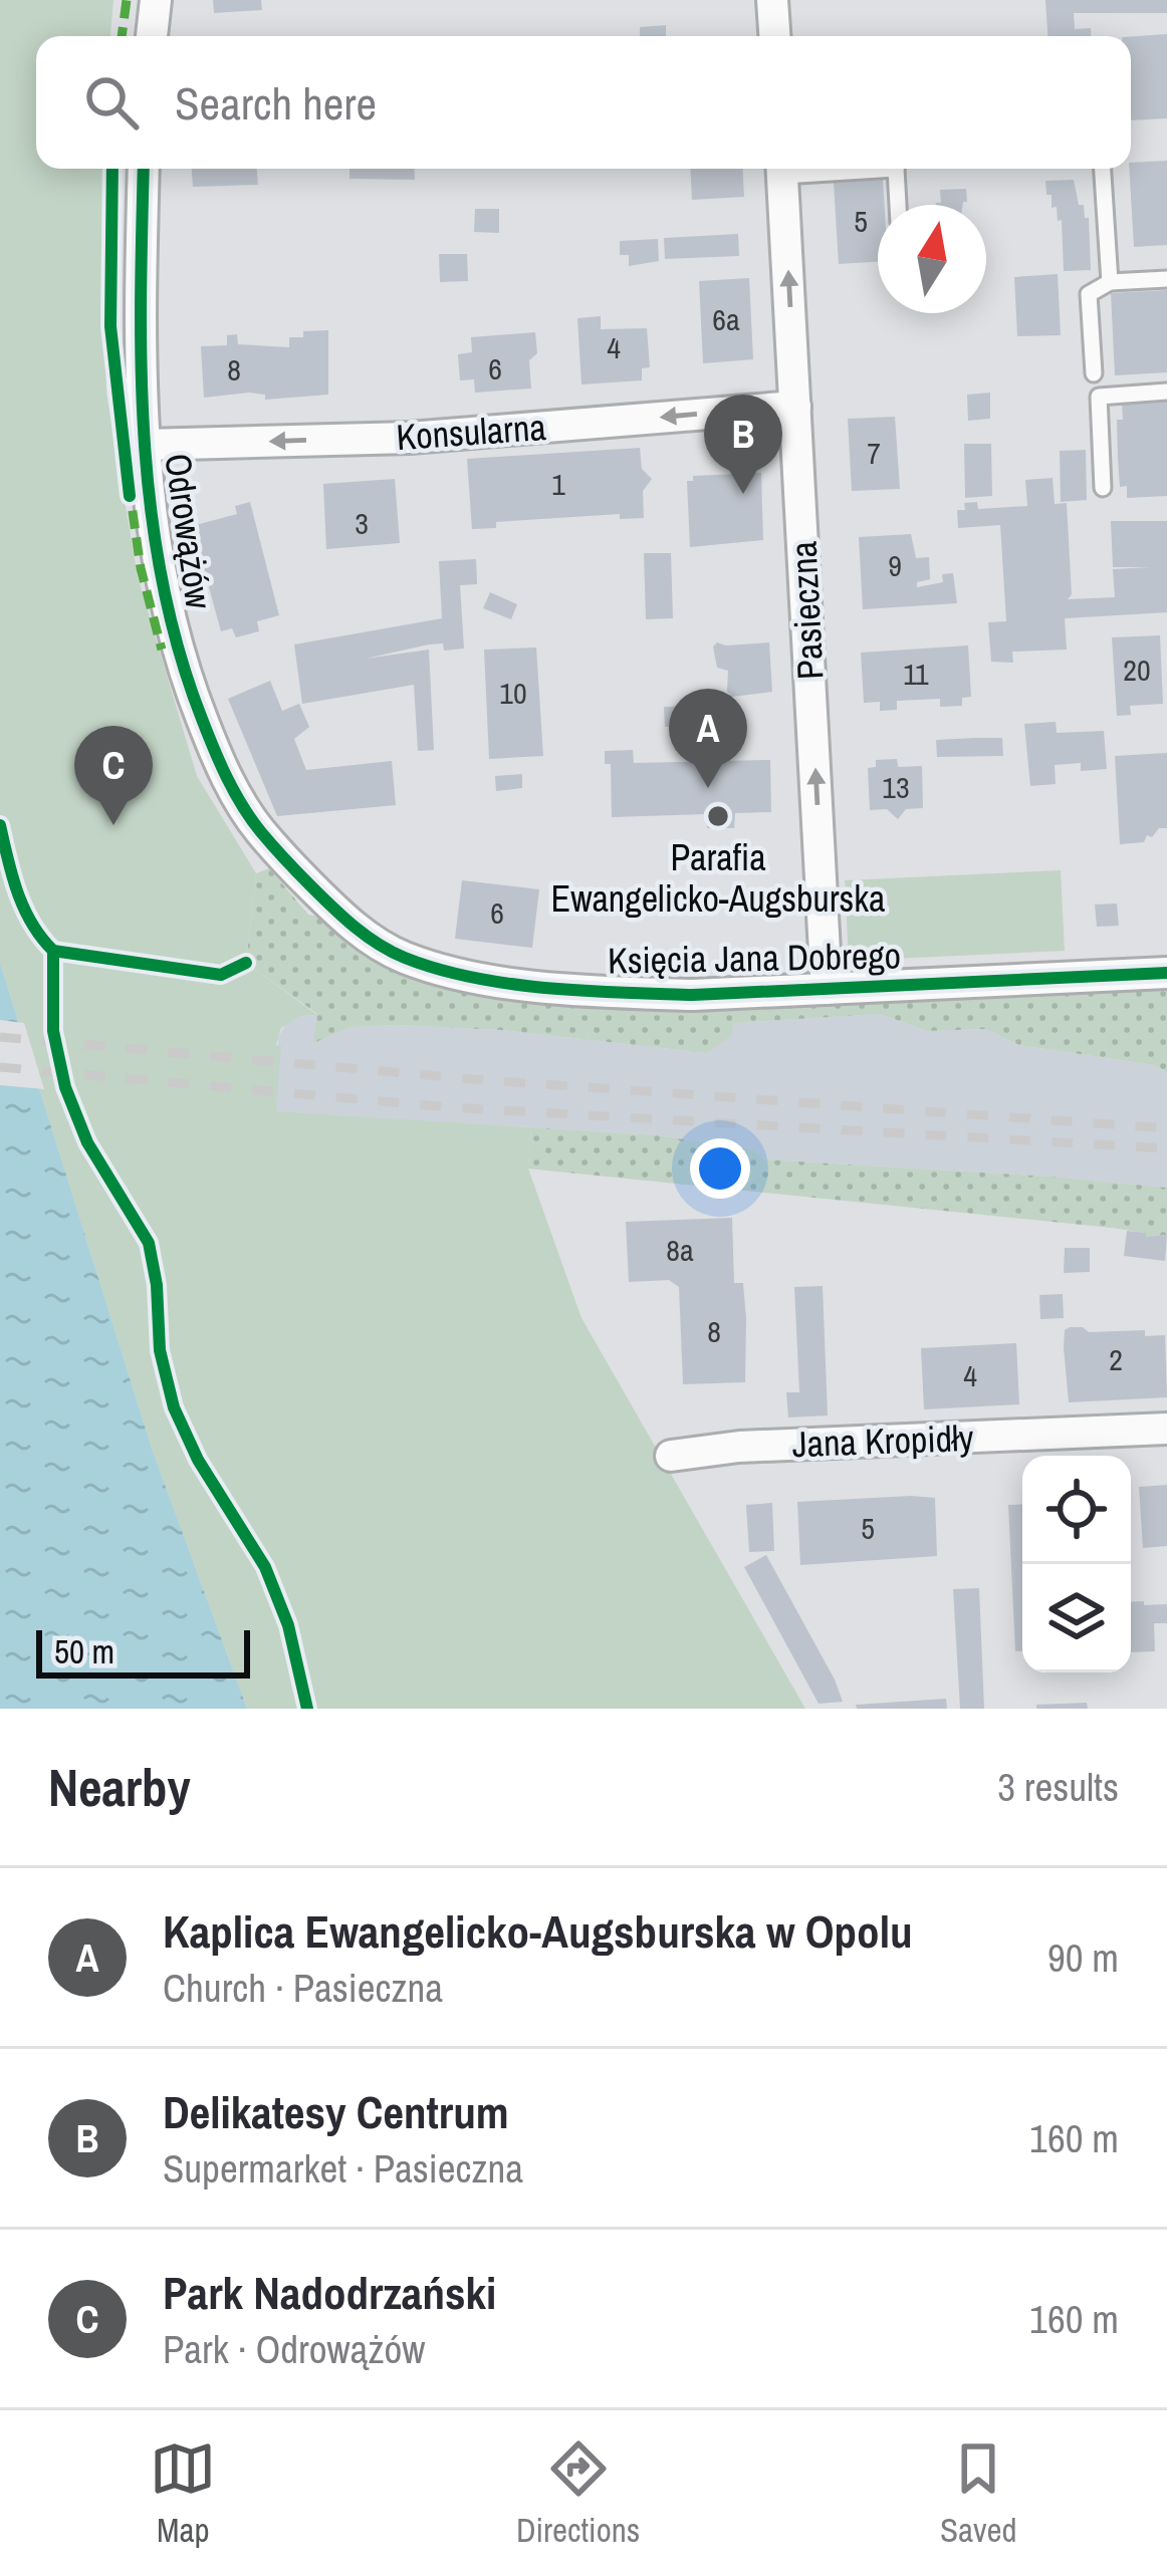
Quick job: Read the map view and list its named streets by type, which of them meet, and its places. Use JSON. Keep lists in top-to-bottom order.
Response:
{
  "streets": {
    "street": [
      "Konsularna",
      "Odrowążów",
      "Pasieczna",
      "Księcia Jana Dobrego",
      "Jana Kropidły"
    ]
  },
  "crossings": [
    ["Konsularna", "Odrowążów"],
    ["Konsularna", "Pasieczna"],
    ["Odrowążów", "Księcia Jana Dobrego"],
    ["Pasieczna", "Księcia Jana Dobrego"]
  ],
  "one_way": ["Konsularna", "Pasieczna"],
  "places": ["Parafia Ewangelicko-Augsburska"],
  "house_numbers": [
    "5",
    "6a",
    "4",
    "6",
    "8",
    "7",
    "1",
    "3",
    "9",
    "20",
    "11",
    "10",
    "13",
    "6",
    "8a",
    "8",
    "2",
    "4",
    "5"
  ],
  "scale_bar": "50 m",
  "north": "top",
  "page": {
    "search": "Search here",
    "pins": ["B", "A", "C"],
    "scale": "50 m",
    "heading": ["Nearby", "3 results"],
    "list": [
      {
        "mark": "A",
        "name": "Kaplica Ewangelicko-Augsburska w Opolu",
        "note": "Church · Pasieczna",
        "value": "90 m"
      },
      {
        "mark": "B",
        "name": "Delikatesy Centrum",
        "note": "Supermarket · Pasieczna",
        "value": "160 m"
      },
      {
        "mark": "C",
        "name": "Park Nadodrzański",
        "note": "Park · Odrowążów",
        "value": "160 m"
      }
    ],
    "nav": ["Map", "Directions", "Saved"]
  }
}
